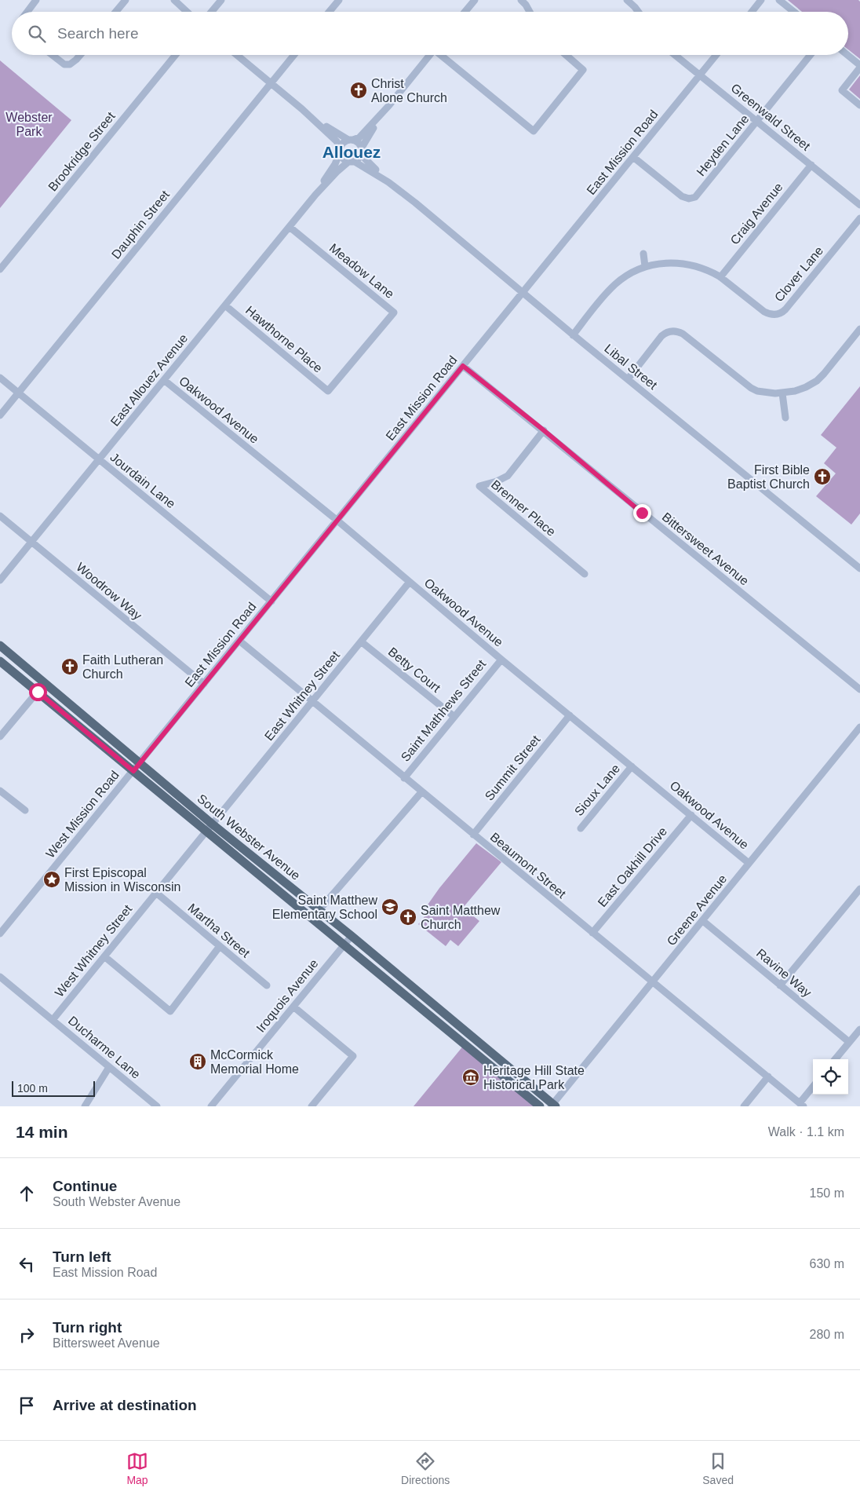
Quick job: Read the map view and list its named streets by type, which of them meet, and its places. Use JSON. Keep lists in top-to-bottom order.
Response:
{
  "streets": {
    "main road": ["South Webster Avenue"],
    "street": [
      "Greenwald Street",
      "Heyden Lane",
      "Brookridge Street",
      "East Mission Road",
      "Craig Avenue",
      "Dauphin Street",
      "Meadow Lane",
      "Clover Lane",
      "Hawthorne Place",
      "Libal Street",
      "East Allouez Avenue",
      "Oakwood Avenue",
      "Jourdain Lane",
      "Brenner Place",
      "Bittersweet Avenue",
      "Woodrow Way",
      "Betty Court",
      "East Whitney Street",
      "Saint Mathhews Street",
      "Summit Street",
      "Sioux Lane",
      "West Mission Road",
      "Beaumont Street",
      "East Oakhill Drive",
      "Greene Avenue",
      "Martha Street",
      "West Whitney Street",
      "Ravine Way",
      "Iroquois Avenue",
      "Ducharme Lane"
    ]
  },
  "crossings": [
    ["Greenwald Street", "Heyden Lane"],
    ["Greenwald Street", "East Mission Road"],
    ["Greenwald Street", "Craig Avenue"],
    ["Heyden Lane", "East Mission Road"],
    ["East Mission Road", "Libal Street"],
    ["East Mission Road", "Oakwood Avenue"],
    ["East Mission Road", "Jourdain Lane"],
    ["East Mission Road", "Bittersweet Avenue"],
    ["East Mission Road", "Woodrow Way"],
    ["East Mission Road", "West Mission Road"],
    ["East Mission Road", "South Webster Avenue"],
    ["East Mission Road", "Beaumont Street"],
    ["Craig Avenue", "Clover Lane"],
    ["Dauphin Street", "Jourdain Lane"],
    ["Meadow Lane", "Hawthorne Place"],
    ["Meadow Lane", "East Allouez Avenue"],
    ["Clover Lane", "Libal Street"],
    ["Hawthorne Place", "East Allouez Avenue"],
    ["Libal Street", "East Allouez Avenue"],
    ["East Allouez Avenue", "Oakwood Avenue"],
    ["East Allouez Avenue", "Jourdain Lane"],
    ["East Allouez Avenue", "Woodrow Way"],
    ["Oakwood Avenue", "East Whitney Street"],
    ["Oakwood Avenue", "Saint Mathhews Street"],
    ["Oakwood Avenue", "Summit Street"],
    ["Oakwood Avenue", "Sioux Lane"],
    ["Oakwood Avenue", "East Oakhill Drive"],
    ["Oakwood Avenue", "Greene Avenue"],
    ["Brenner Place", "Bittersweet Avenue"],
    ["Betty Court", "East Whitney Street"],
    ["Betty Court", "Saint Mathhews Street"],
    ["East Whitney Street", "South Webster Avenue"],
    ["East Whitney Street", "Beaumont Street"],
    ["East Whitney Street", "West Whitney Street"],
    ["Saint Mathhews Street", "Beaumont Street"],
    ["Summit Street", "Beaumont Street"],
    ["West Mission Road", "South Webster Avenue"],
    ["South Webster Avenue", "Greene Avenue"],
    ["South Webster Avenue", "West Whitney Street"],
    ["South Webster Avenue", "Iroquois Avenue"],
    ["Beaumont Street", "East Oakhill Drive"],
    ["Beaumont Street", "Greene Avenue"],
    ["Greene Avenue", "Ravine Way"],
    ["Martha Street", "West Whitney Street"],
    ["West Whitney Street", "Ducharme Lane"]
  ],
  "districts": ["Allouez"],
  "parks": ["Webster Park"],
  "places": {
    "church": [
      "Christ Alone Church",
      "First Bible Baptist Church",
      "Faith Lutheran Church",
      "Saint Matthew Church"
    ],
    "place": ["First Episcopal Mission in Wisconsin"],
    "school or university": ["Saint Matthew Elementary School"],
    "building": ["McCormick Memorial Home"],
    "museum": ["Heritage Hill State Historical Park"]
  },
  "scale_bar": "100 m",
  "page": {
    "search": "Search here",
    "scale": "100 m",
    "heading": ["14 min", "Walk · 1.1 km"],
    "list": [
      ["Continue", "South Webster Avenue", "150 m"],
      ["Turn left", "East Mission Road", "630 m"],
      ["Turn right", "Bittersweet Avenue", "280 m"],
      "Arrive at destination"
    ],
    "nav": ["Map", "Directions", "Saved"]
  }
}
